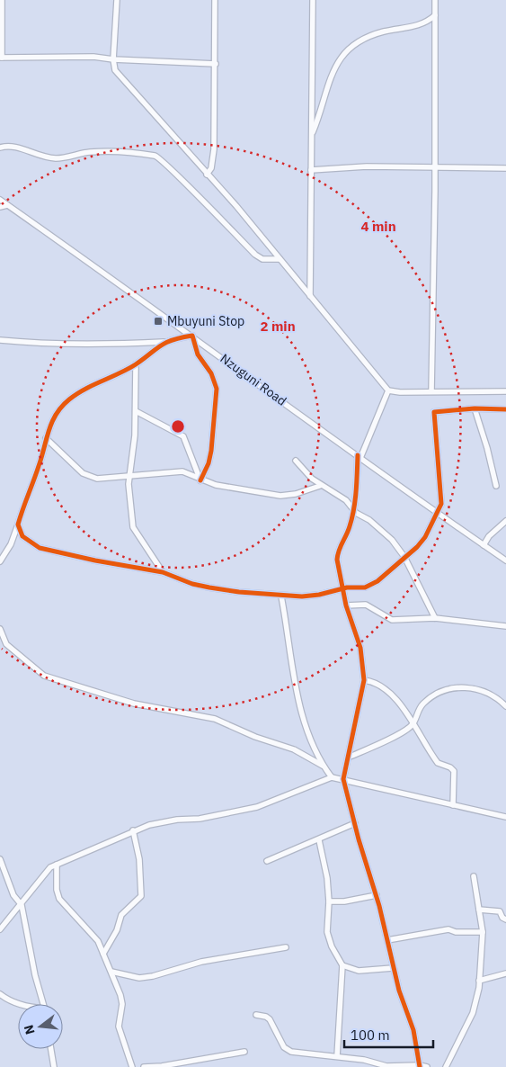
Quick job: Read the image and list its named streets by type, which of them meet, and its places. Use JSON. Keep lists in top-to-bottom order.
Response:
{
  "streets": {
    "street": ["Nzuguni Road"]
  },
  "places": {
    "transit": ["Mbuyuni Stop"]
  },
  "scale_bar": "100 m",
  "north": "left",
  "rings": ["4 min", "2 min"]
}
